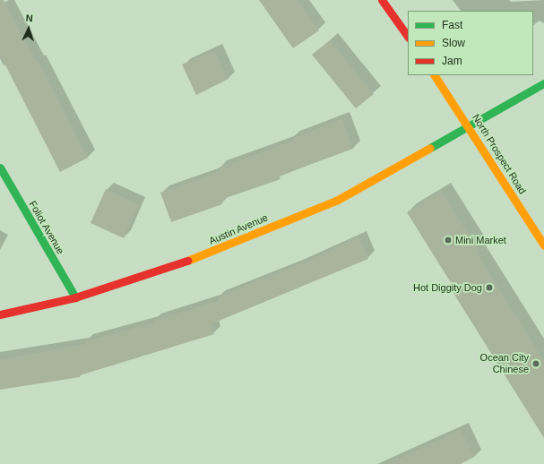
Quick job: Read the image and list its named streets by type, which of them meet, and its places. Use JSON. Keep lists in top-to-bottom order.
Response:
{
  "streets": {
    "street": ["North Prospect Road", "Foliot Avenue", "Austin Avenue"]
  },
  "crossings": [
    ["North Prospect Road", "Austin Avenue"],
    ["Foliot Avenue", "Austin Avenue"]
  ],
  "places": ["Mini Market", "Hot Diggity Dog", "Ocean City Chinese"],
  "legend": ["Fast", "Slow", "Jam"],
  "north": "top"
}
